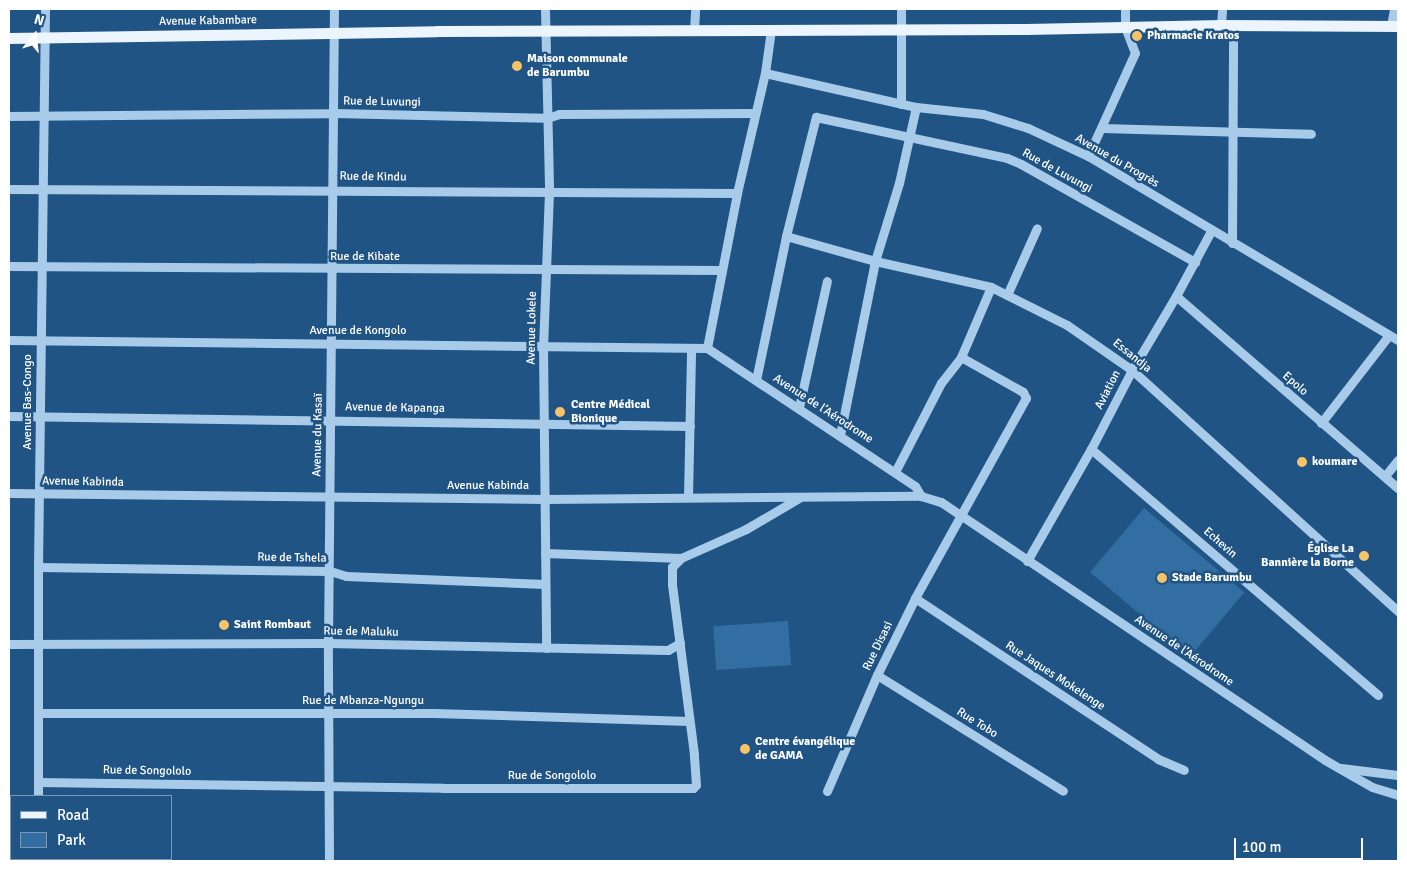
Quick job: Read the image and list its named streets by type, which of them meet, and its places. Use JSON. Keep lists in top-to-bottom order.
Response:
{
  "streets": {
    "main road": ["Avenue Kabambare"],
    "street": [
      "Rue de Luvungi",
      "Avenue du Progrès",
      "Rue de Kindu",
      "Rue de Kibate",
      "Avenue Lokele",
      "Avenue de Kongolo",
      "Essandja",
      "Epolo",
      "Aviation",
      "Avenue Bas-Congo",
      "Avenue de Kapanga",
      "Avenue de l’Aérodrome",
      "Avenue du Kasaï",
      "Avenue Kabinda",
      "Echevin",
      "Rue de Tshela",
      "Rue de Maluku",
      "Rue Disasi",
      "Rue Jaques Mokelenge",
      "Rue de Mbanza-Ngungu",
      "Rue Tobo",
      "Rue de Songololo"
    ]
  },
  "crossings": [
    ["Avenue Kabambare", "Avenue Lokele"],
    ["Avenue Kabambare", "Avenue Bas-Congo"],
    ["Avenue Kabambare", "Avenue du Kasaï"],
    ["Rue de Luvungi", "Avenue Lokele"],
    ["Rue de Luvungi", "Essandja"],
    ["Rue de Luvungi", "Aviation"],
    ["Rue de Luvungi", "Avenue Bas-Congo"],
    ["Rue de Luvungi", "Avenue du Kasaï"],
    ["Avenue du Progrès", "Aviation"],
    ["Rue de Kindu", "Avenue Lokele"],
    ["Rue de Kindu", "Avenue Bas-Congo"],
    ["Rue de Kindu", "Avenue du Kasaï"],
    ["Rue de Kibate", "Avenue Lokele"],
    ["Rue de Kibate", "Avenue Bas-Congo"],
    ["Rue de Kibate", "Avenue du Kasaï"],
    ["Avenue Lokele", "Avenue de Kongolo"],
    ["Avenue Lokele", "Avenue de Kapanga"],
    ["Avenue Lokele", "Avenue Kabinda"],
    ["Avenue Lokele", "Rue de Tshela"],
    ["Avenue Lokele", "Rue de Maluku"],
    ["Avenue de Kongolo", "Avenue Bas-Congo"],
    ["Avenue de Kongolo", "Avenue de l’Aérodrome"],
    ["Avenue de Kongolo", "Avenue du Kasaï"],
    ["Essandja", "Aviation"],
    ["Epolo", "Aviation"],
    ["Aviation", "Avenue de l’Aérodrome"],
    ["Aviation", "Echevin"],
    ["Avenue Bas-Congo", "Avenue de Kapanga"],
    ["Avenue Bas-Congo", "Avenue Kabinda"],
    ["Avenue Bas-Congo", "Rue de Tshela"],
    ["Avenue Bas-Congo", "Rue de Maluku"],
    ["Avenue Bas-Congo", "Rue de Mbanza-Ngungu"],
    ["Avenue Bas-Congo", "Rue de Songololo"],
    ["Avenue de Kapanga", "Avenue du Kasaï"],
    ["Avenue de l’Aérodrome", "Avenue Kabinda"],
    ["Avenue de l’Aérodrome", "Rue Disasi"],
    ["Avenue du Kasaï", "Avenue Kabinda"],
    ["Avenue du Kasaï", "Rue de Tshela"],
    ["Avenue du Kasaï", "Rue de Maluku"],
    ["Avenue du Kasaï", "Rue de Mbanza-Ngungu"],
    ["Avenue du Kasaï", "Rue de Songololo"],
    ["Avenue Kabinda", "Rue Disasi"],
    ["Rue de Maluku", "Rue de Songololo"],
    ["Rue Disasi", "Rue Jaques Mokelenge"],
    ["Rue Disasi", "Rue Tobo"],
    ["Rue de Mbanza-Ngungu", "Rue de Songololo"]
  ],
  "places": [
    "Pharmacie Kratos",
    "Maison communale de Barumbu",
    "Centre Médical Bionique",
    "koumare",
    "Église La Bannière la Borne",
    "Stade Barumbu",
    "Saint Rombaut",
    "Centre évangélique de GAMA"
  ],
  "legend": ["Road", "Park"],
  "scale_bar": "100 m",
  "north": "top"
}
